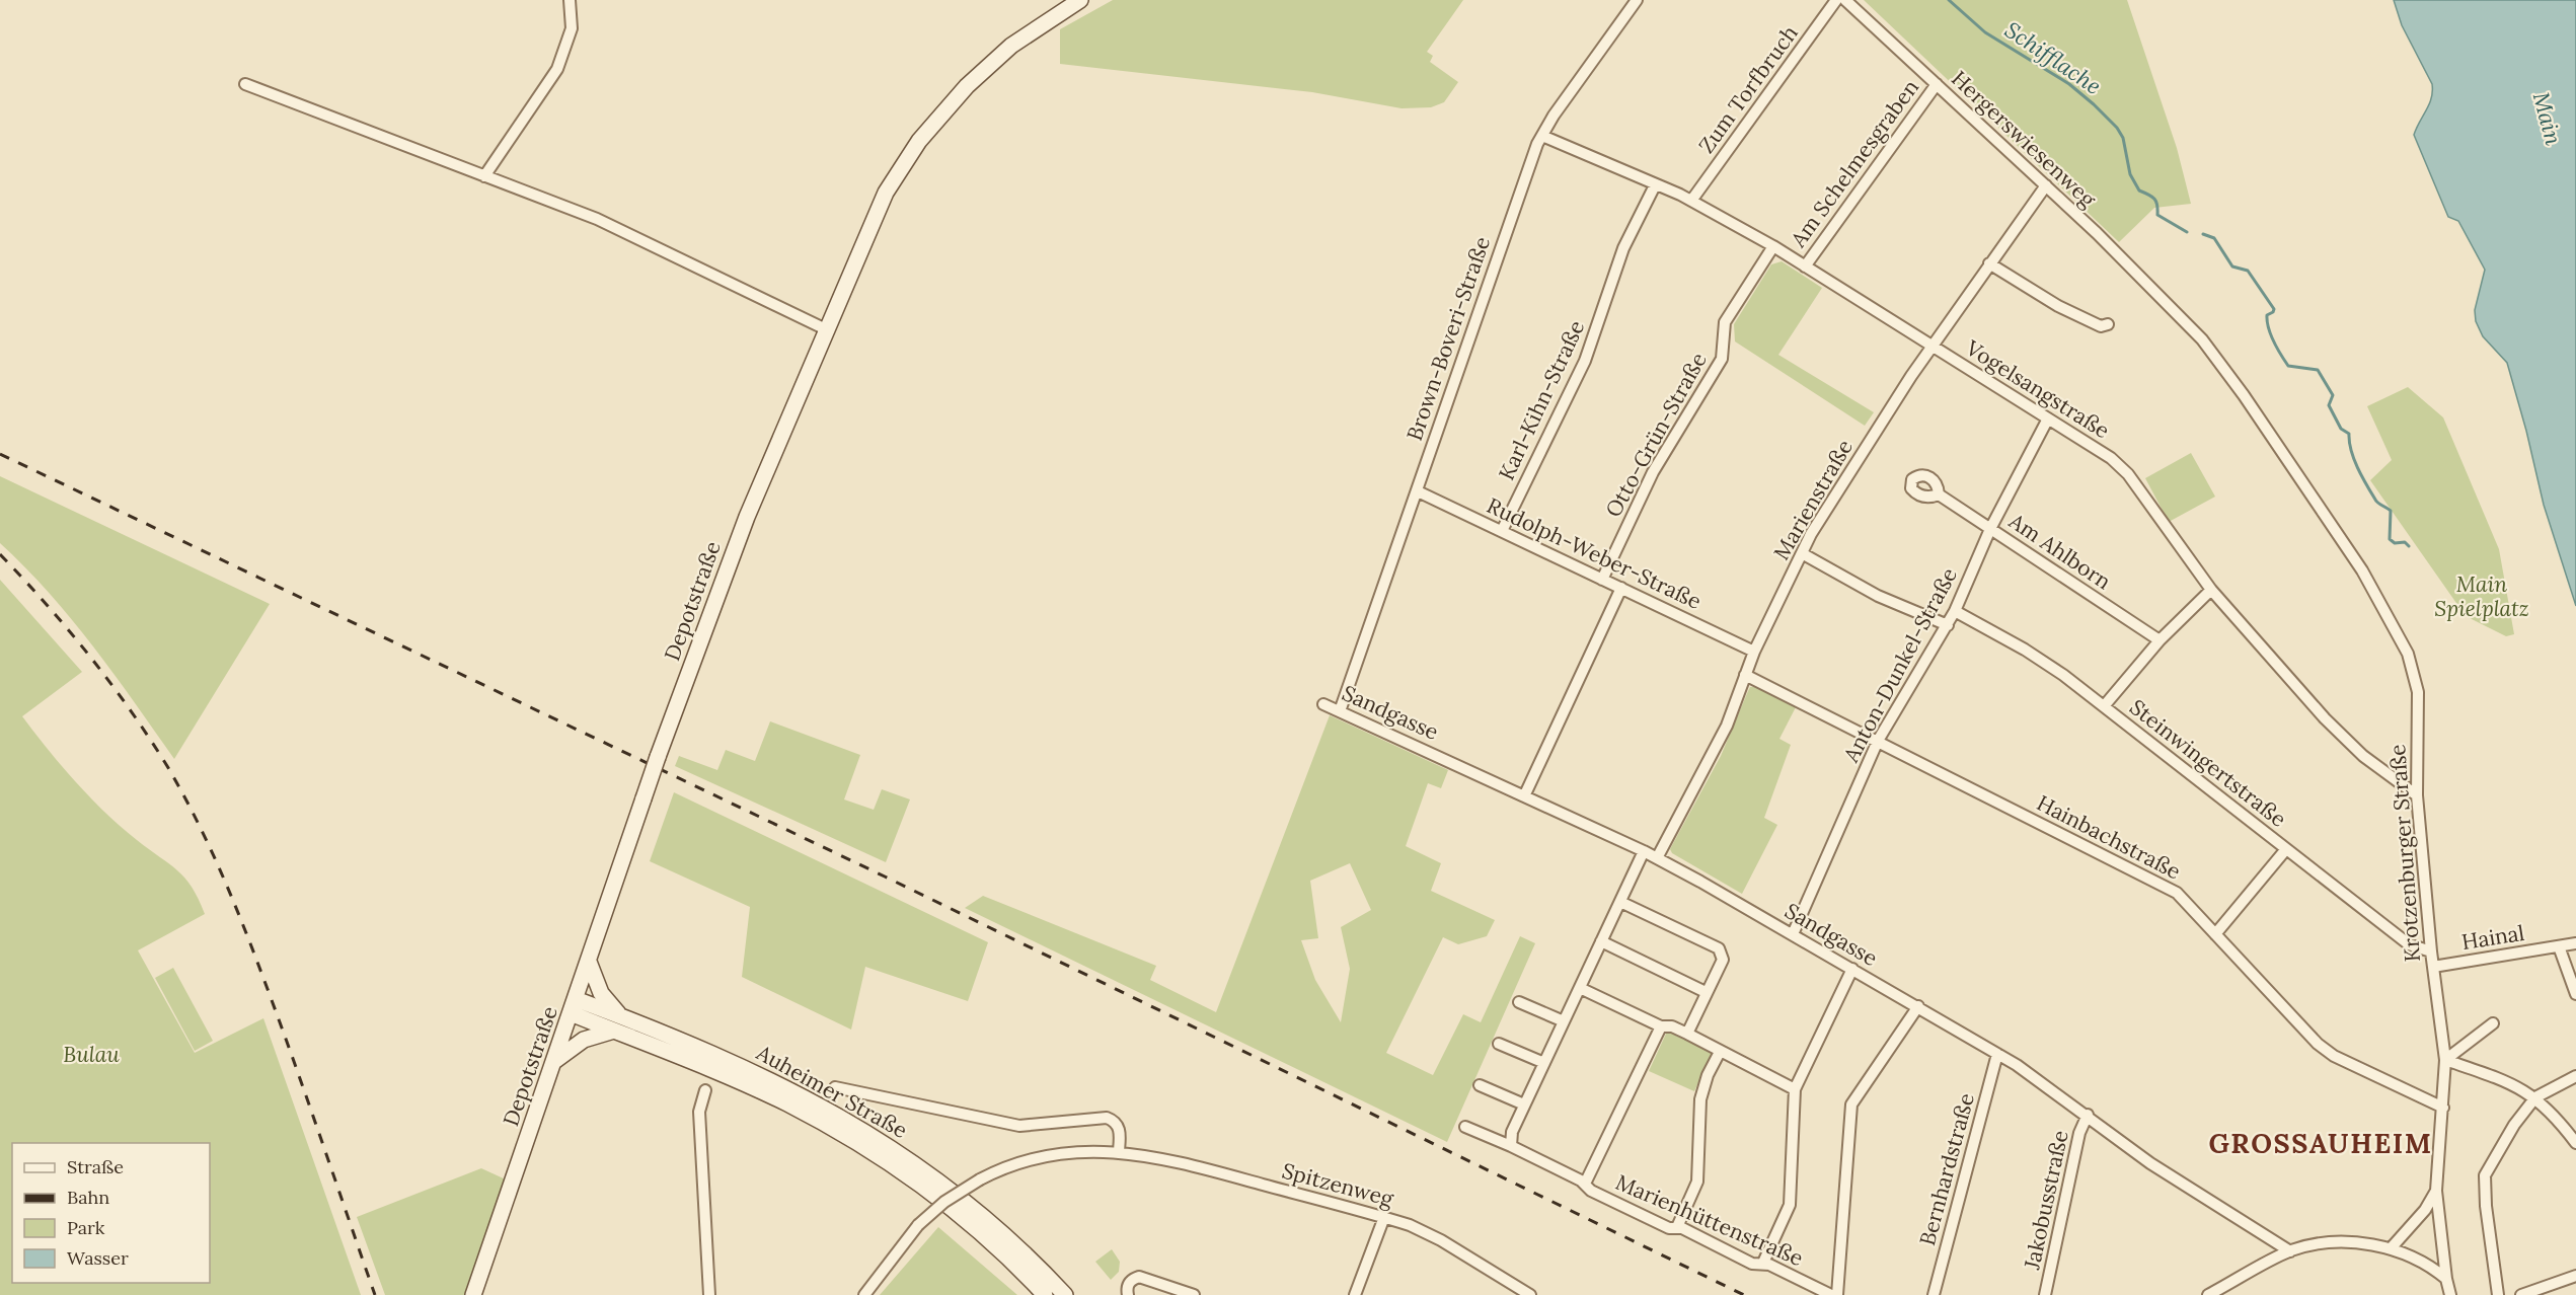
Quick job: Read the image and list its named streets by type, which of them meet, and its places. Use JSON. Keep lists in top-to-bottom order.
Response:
{
  "streets": {
    "main road": ["Depotstraße", "Auheimer Straße"],
    "street": [
      "Zum Torfbruch",
      "Hergerswiesenweg",
      "Am Schelmesgraben",
      "Brown-Boveri-Straße",
      "Vogelsangstraße",
      "Karl-Kihn-Straße",
      "Otto-Grün-Straße",
      "Marienstraße",
      "Am Ahlborn",
      "Rudolph-Weber-Straße",
      "Anton-Dunkel-Straße",
      "Sandgasse",
      "Steinwingertstraße",
      "Hainbachstraße",
      "Krotzenburger Straße",
      "Hainal",
      "Bernhardstraße",
      "Spitzenweg",
      "Jakobusstraße",
      "Marienhüttenstraße"
    ]
  },
  "crossings": [
    ["Zum Torfbruch", "Vogelsangstraße"],
    ["Hergerswiesenweg", "Am Schelmesgraben"],
    ["Hergerswiesenweg", "Marienstraße"],
    ["Hergerswiesenweg", "Krotzenburger Straße"],
    ["Am Schelmesgraben", "Vogelsangstraße"],
    ["Brown-Boveri-Straße", "Vogelsangstraße"],
    ["Brown-Boveri-Straße", "Rudolph-Weber-Straße"],
    ["Brown-Boveri-Straße", "Sandgasse"],
    ["Vogelsangstraße", "Karl-Kihn-Straße"],
    ["Vogelsangstraße", "Otto-Grün-Straße"],
    ["Vogelsangstraße", "Marienstraße"],
    ["Vogelsangstraße", "Anton-Dunkel-Straße"],
    ["Vogelsangstraße", "Krotzenburger Straße"],
    ["Karl-Kihn-Straße", "Rudolph-Weber-Straße"],
    ["Otto-Grün-Straße", "Rudolph-Weber-Straße"],
    ["Marienstraße", "Rudolph-Weber-Straße"],
    ["Marienstraße", "Sandgasse"],
    ["Marienstraße", "Hainbachstraße"],
    ["Am Ahlborn", "Anton-Dunkel-Straße"],
    ["Depotstraße", "Auheimer Straße"],
    ["Anton-Dunkel-Straße", "Sandgasse"],
    ["Anton-Dunkel-Straße", "Steinwingertstraße"],
    ["Anton-Dunkel-Straße", "Hainbachstraße"],
    ["Sandgasse", "Bernhardstraße"],
    ["Sandgasse", "Jakobusstraße"],
    ["Steinwingertstraße", "Krotzenburger Straße"],
    ["Hainbachstraße", "Krotzenburger Straße"],
    ["Krotzenburger Straße", "Hainal"]
  ],
  "districts": ["GROSSAUHEIM"],
  "water": ["Schifflache", "Main"],
  "parks": ["Main Spielplatz", "Bulau"],
  "legend": [
    "Straße",
    "Bahn",
    "Park",
    "Wasser"
  ]
}
